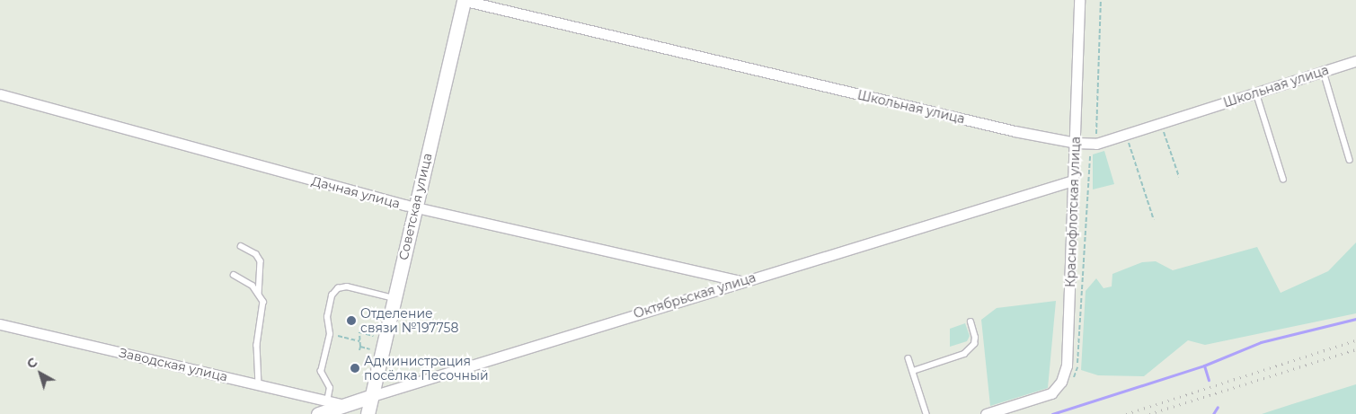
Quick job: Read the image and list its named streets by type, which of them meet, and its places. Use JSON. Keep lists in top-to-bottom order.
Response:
{
  "streets": {
    "main road": ["Советская улица", "Октябрьская улица"],
    "street": [
      "Школьная улица",
      "Дачная улица",
      "Краснофлотская улица",
      "Заводская улица"
    ]
  },
  "crossings": [
    ["Школьная улица", "Советская улица"],
    ["Школьная улица", "Краснофлотская улица"],
    ["Дачная улица", "Советская улица"],
    ["Дачная улица", "Октябрьская улица"],
    ["Советская улица", "Октябрьская улица"],
    ["Краснофлотская улица", "Октябрьская улица"],
    ["Октябрьская улица", "Заводская улица"]
  ],
  "places": ["Отделение связи №197758", "Администрация посёлка Песочный"],
  "north": "top left"
}
